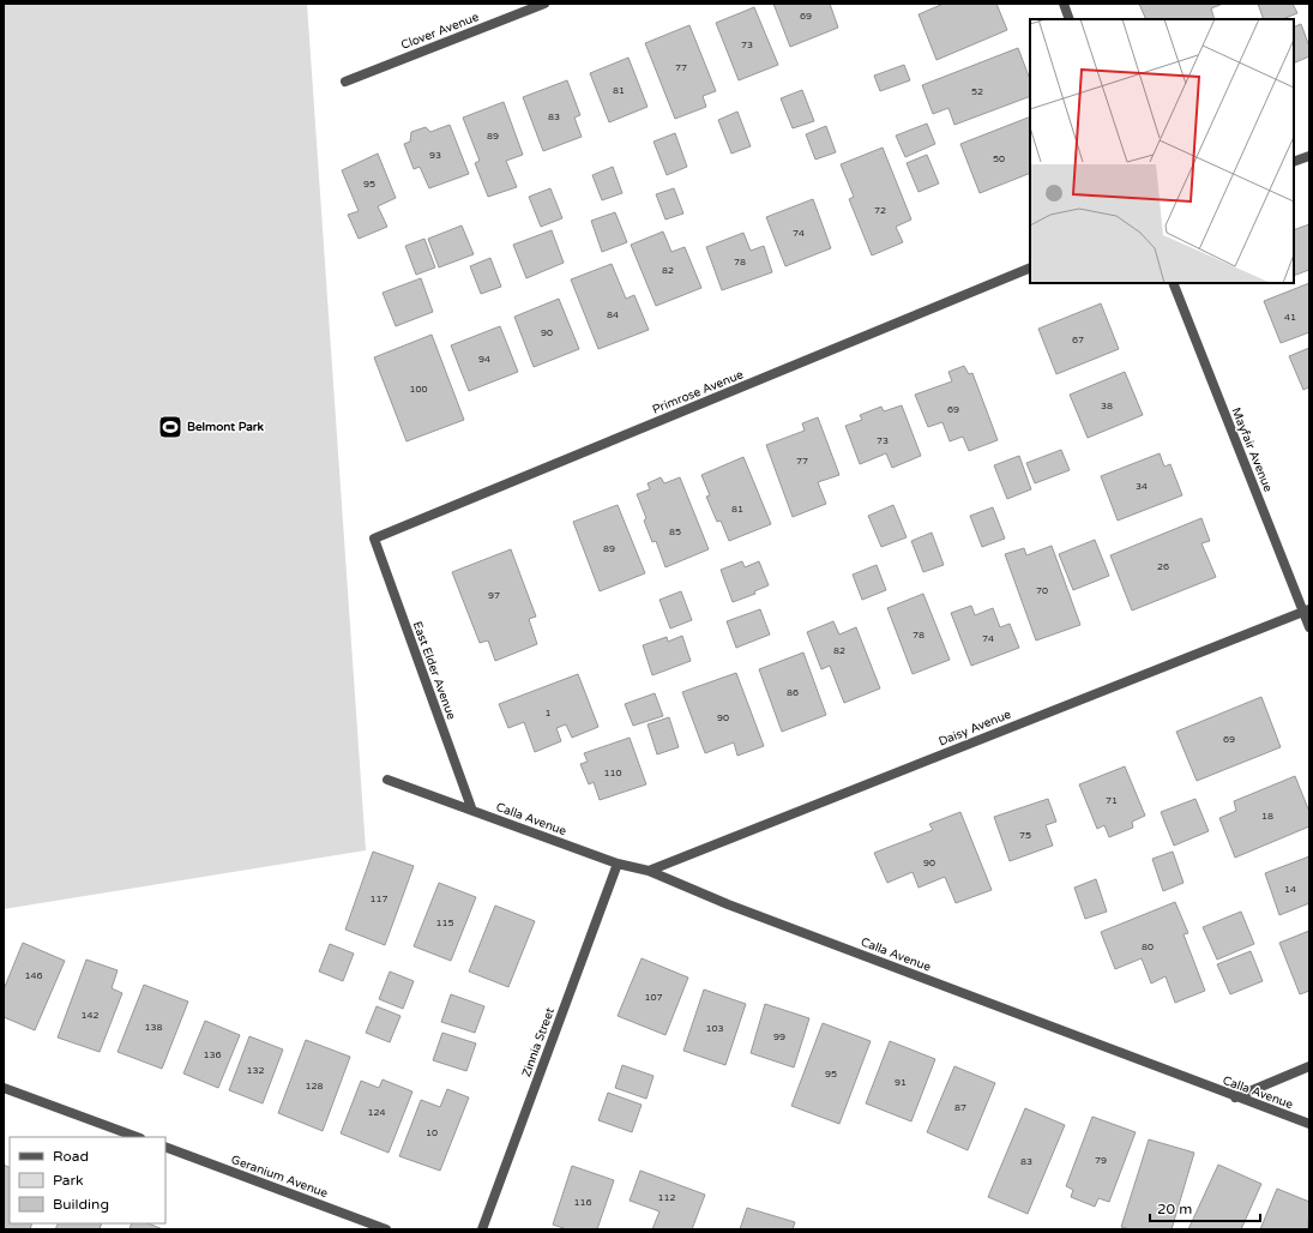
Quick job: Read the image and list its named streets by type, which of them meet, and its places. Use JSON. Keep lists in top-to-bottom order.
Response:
{
  "streets": {
    "street": [
      "Clover Avenue",
      "Primrose Avenue",
      "Mayfair Avenue",
      "East Elder Avenue",
      "Daisy Avenue",
      "Calla Avenue",
      "Zinnia Street",
      "Geranium Avenue"
    ]
  },
  "crossings": [
    ["Primrose Avenue", "East Elder Avenue"],
    ["Mayfair Avenue", "Daisy Avenue"],
    ["East Elder Avenue", "Calla Avenue"],
    ["Daisy Avenue", "Calla Avenue"],
    ["Calla Avenue", "Zinnia Street"]
  ],
  "places": {
    "sports": ["Belmont Park"]
  },
  "house_numbers": [
    "69",
    "73",
    "77",
    "81",
    "52",
    "83",
    "89",
    "93",
    "50",
    "95",
    "72",
    "74",
    "78",
    "82",
    "84",
    "41",
    "90",
    "67",
    "94",
    "100",
    "38",
    "69",
    "73",
    "77",
    "34",
    "81",
    "85",
    "89",
    "26",
    "70",
    "97",
    "78",
    "74",
    "82",
    "86",
    "1",
    "90",
    "69",
    "110",
    "71",
    "18",
    "75",
    "90",
    "14",
    "117",
    "115",
    "80",
    "146",
    "107",
    "142",
    "138",
    "103",
    "99",
    "136",
    "132",
    "95",
    "91",
    "128",
    "87",
    "124",
    "10",
    "79",
    "83",
    "112",
    "116"
  ],
  "legend": ["Road", "Park", "Building"],
  "scale_bar": "20 m"
}
